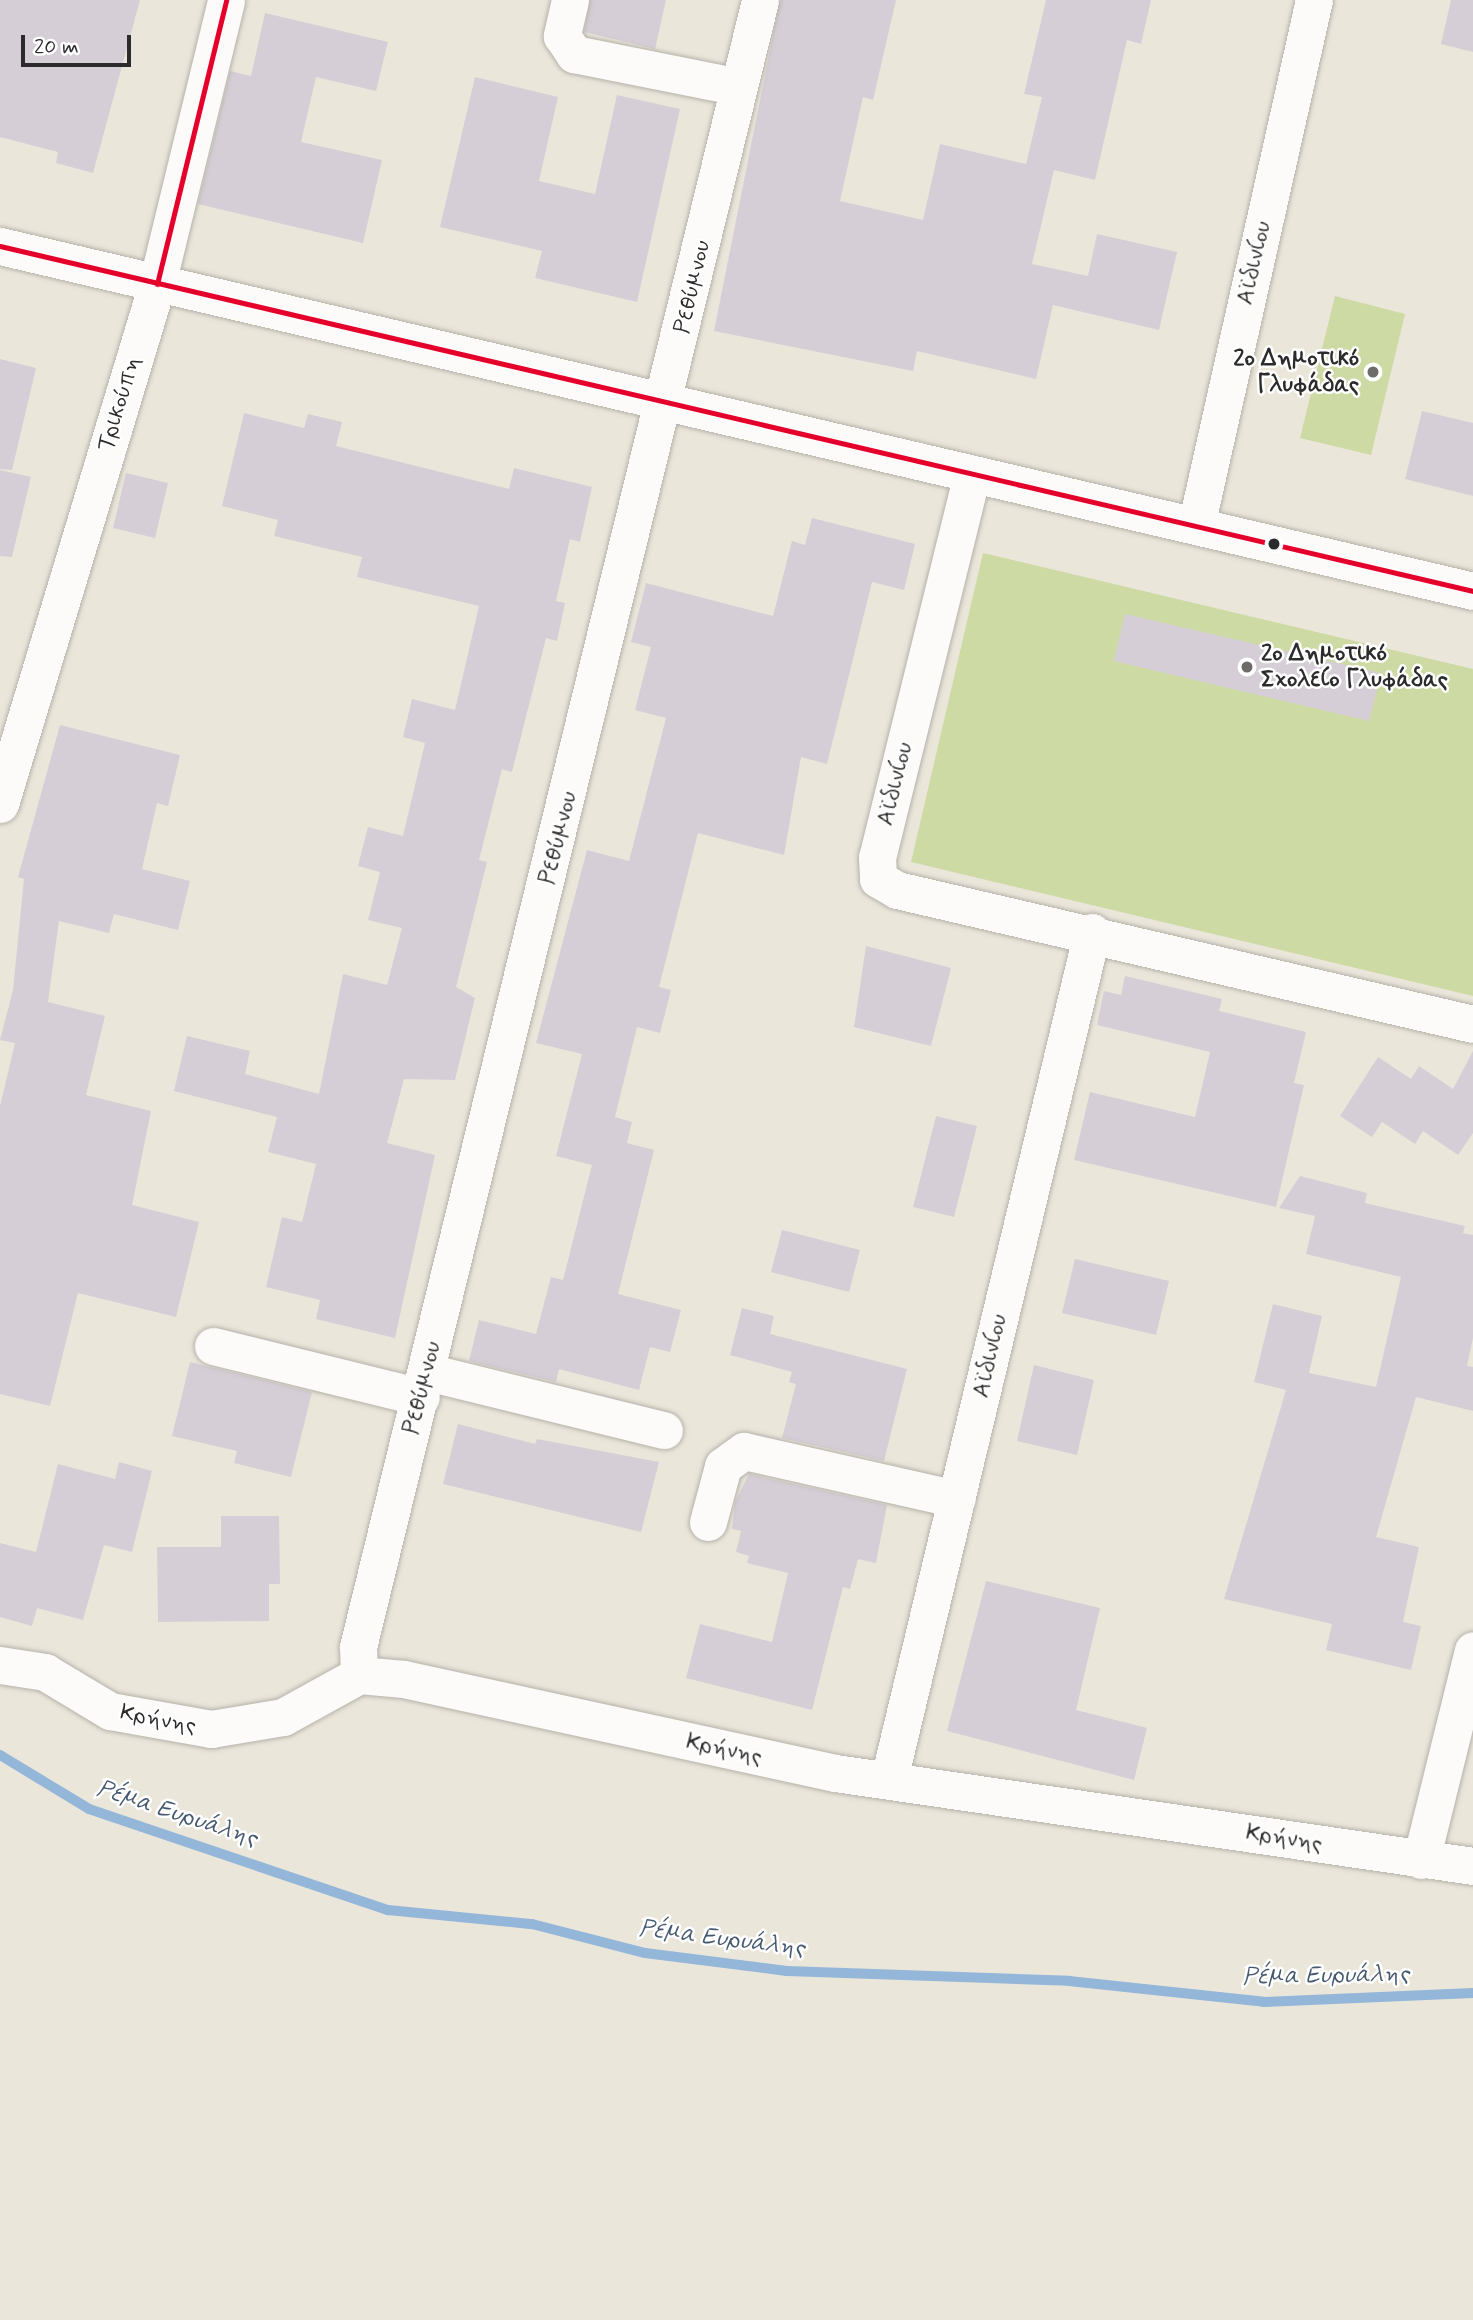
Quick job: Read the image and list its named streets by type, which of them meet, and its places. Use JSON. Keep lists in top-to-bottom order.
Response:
{
  "streets": {
    "street": [
      "Αϊδινίου",
      "Ρεθύμνου",
      "Τρικούπη",
      "Κρήνης"
    ]
  },
  "crossings": [
    ["Αϊδινίου", "Κρήνης"],
    ["Ρεθύμνου", "Κρήνης"]
  ],
  "water": ["Ρέμα Ευρυάλης"],
  "places": ["2ο Δημοτικό Γλυφάδας", "2ο Δημοτικό Σχολείο Γλυφάδας"],
  "scale_bar": "20 m"
}
